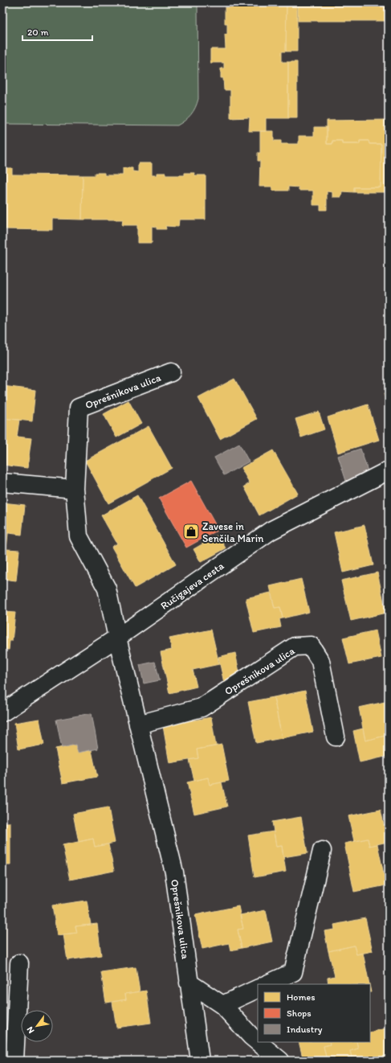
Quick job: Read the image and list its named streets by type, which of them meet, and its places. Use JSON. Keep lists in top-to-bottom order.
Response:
{
  "streets": {
    "street": ["Oprešnikova ulica", "Ručigajeva cesta"]
  },
  "crossings": [
    ["Oprešnikova ulica", "Ručigajeva cesta"]
  ],
  "places": {
    "shop": ["Zavese in Senčila Marin"]
  },
  "legend": ["Homes", "Shops", "Industry"],
  "scale_bar": "20 m",
  "north": "bottom left"
}
